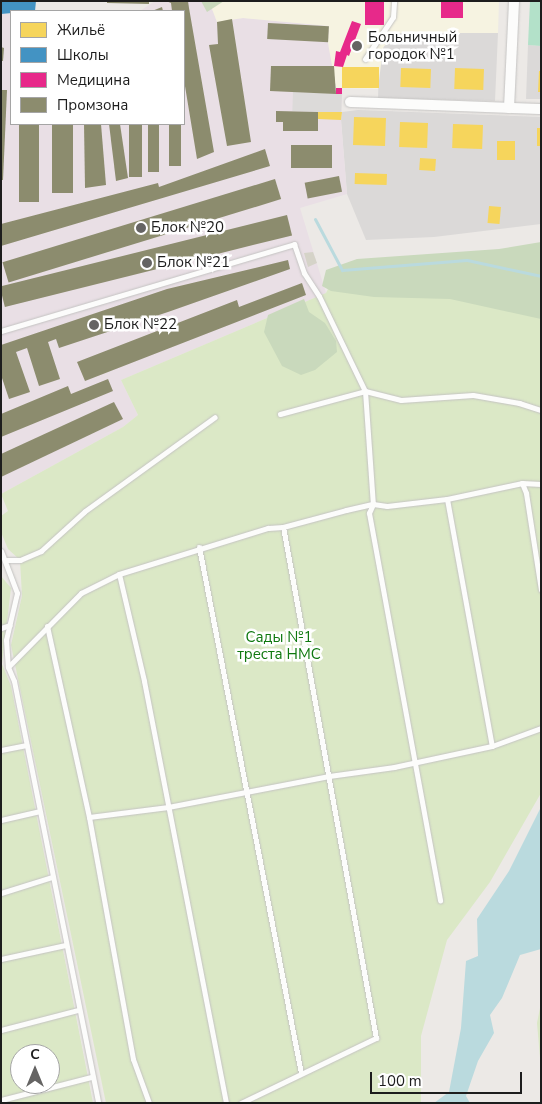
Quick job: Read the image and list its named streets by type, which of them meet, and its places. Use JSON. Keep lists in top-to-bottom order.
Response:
{
  "parks": ["Сады №1 треста НМС"],
  "places": [
    "Больничный городок №1",
    "Блок №20",
    "Блок №21",
    "Блок №22"
  ],
  "legend": [
    "Жильё",
    "Школы",
    "Медицина",
    "Промзона"
  ],
  "scale_bar": "100 m",
  "north": "top"
}
